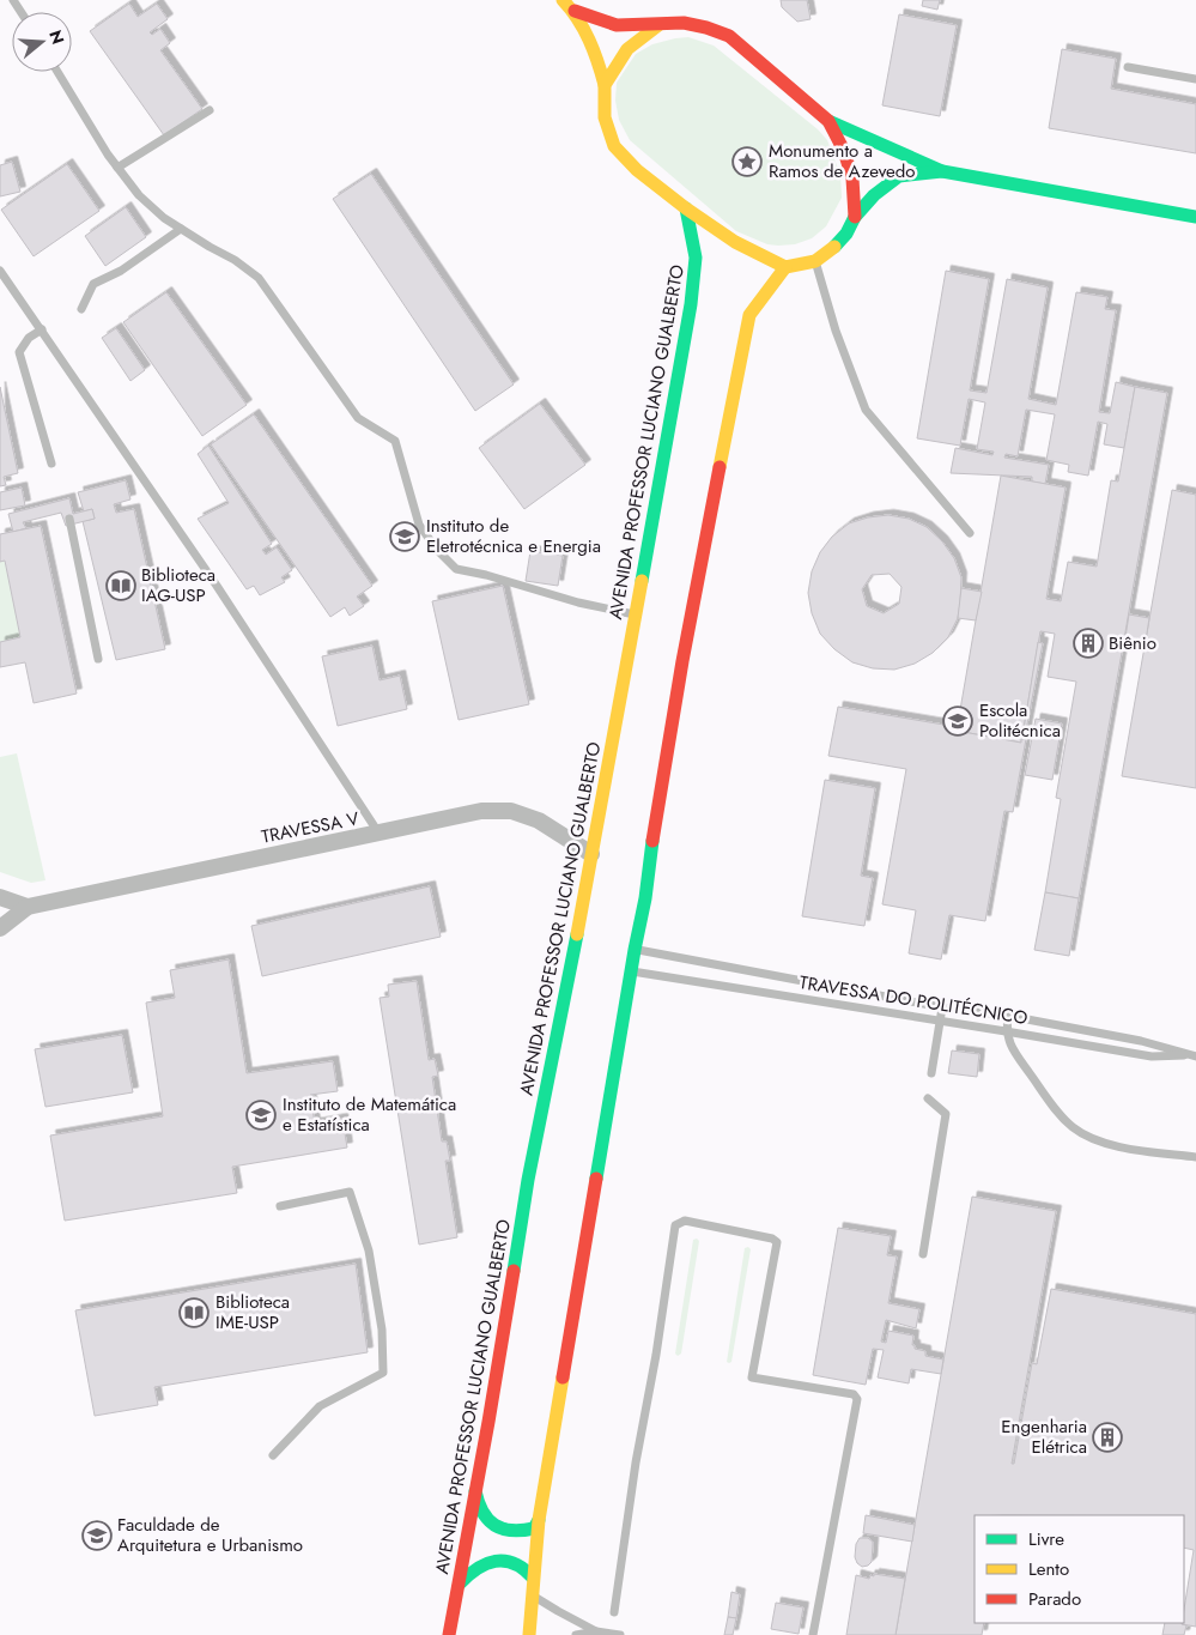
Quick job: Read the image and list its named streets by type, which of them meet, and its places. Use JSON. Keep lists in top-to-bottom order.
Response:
{
  "streets": {
    "street": ["AVENIDA PROFESSOR LUCIANO GUALBERTO", "TRAVESSA V"],
    "lane": ["TRAVESSA DO POLITÉCNICO"]
  },
  "crossings": [
    ["AVENIDA PROFESSOR LUCIANO GUALBERTO", "TRAVESSA V"]
  ],
  "places": {
    "place": ["Monumento a Ramos de Azevedo"],
    "school or university": [
      "Instituto de Eletrotécnica e Energia",
      "Escola Politécnica",
      "Instituto de Matemática e Estatística",
      "Faculdade de Arquitetura e Urbanismo"
    ],
    "library": ["Biblioteca IAG-USP", "Biblioteca IME-USP"],
    "building": ["Biênio", "Engenharia Elétrica"]
  },
  "legend": ["Livre", "Lento", "Parado"],
  "north": "right"
}
